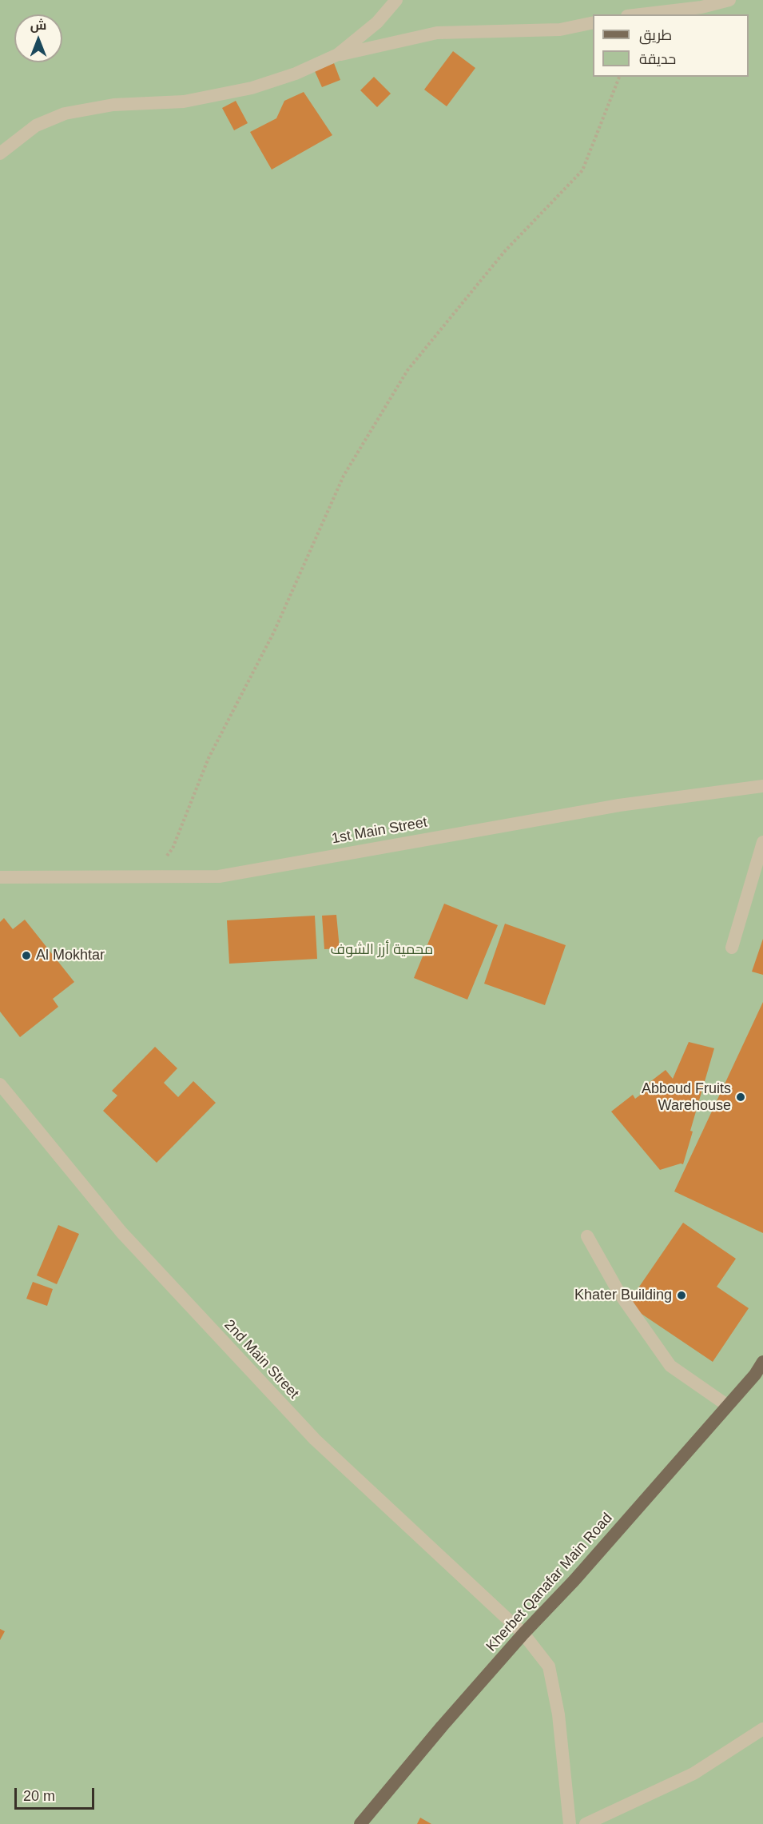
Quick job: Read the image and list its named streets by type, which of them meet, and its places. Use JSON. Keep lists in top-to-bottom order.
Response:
{
  "streets": {
    "main road": ["Kherbet Qanafar Main Road"],
    "street": ["1st Main Street", "2nd Main Street"]
  },
  "crossings": [
    ["2nd Main Street", "Kherbet Qanafar Main Road"]
  ],
  "parks": ["محمية أرز الشوف"],
  "places": ["Al Mokhtar", "Abboud Fruits Warehouse", "Khater Building"],
  "legend": ["طريق", "حديقة"],
  "scale_bar": "20 m",
  "north": "top"
}
